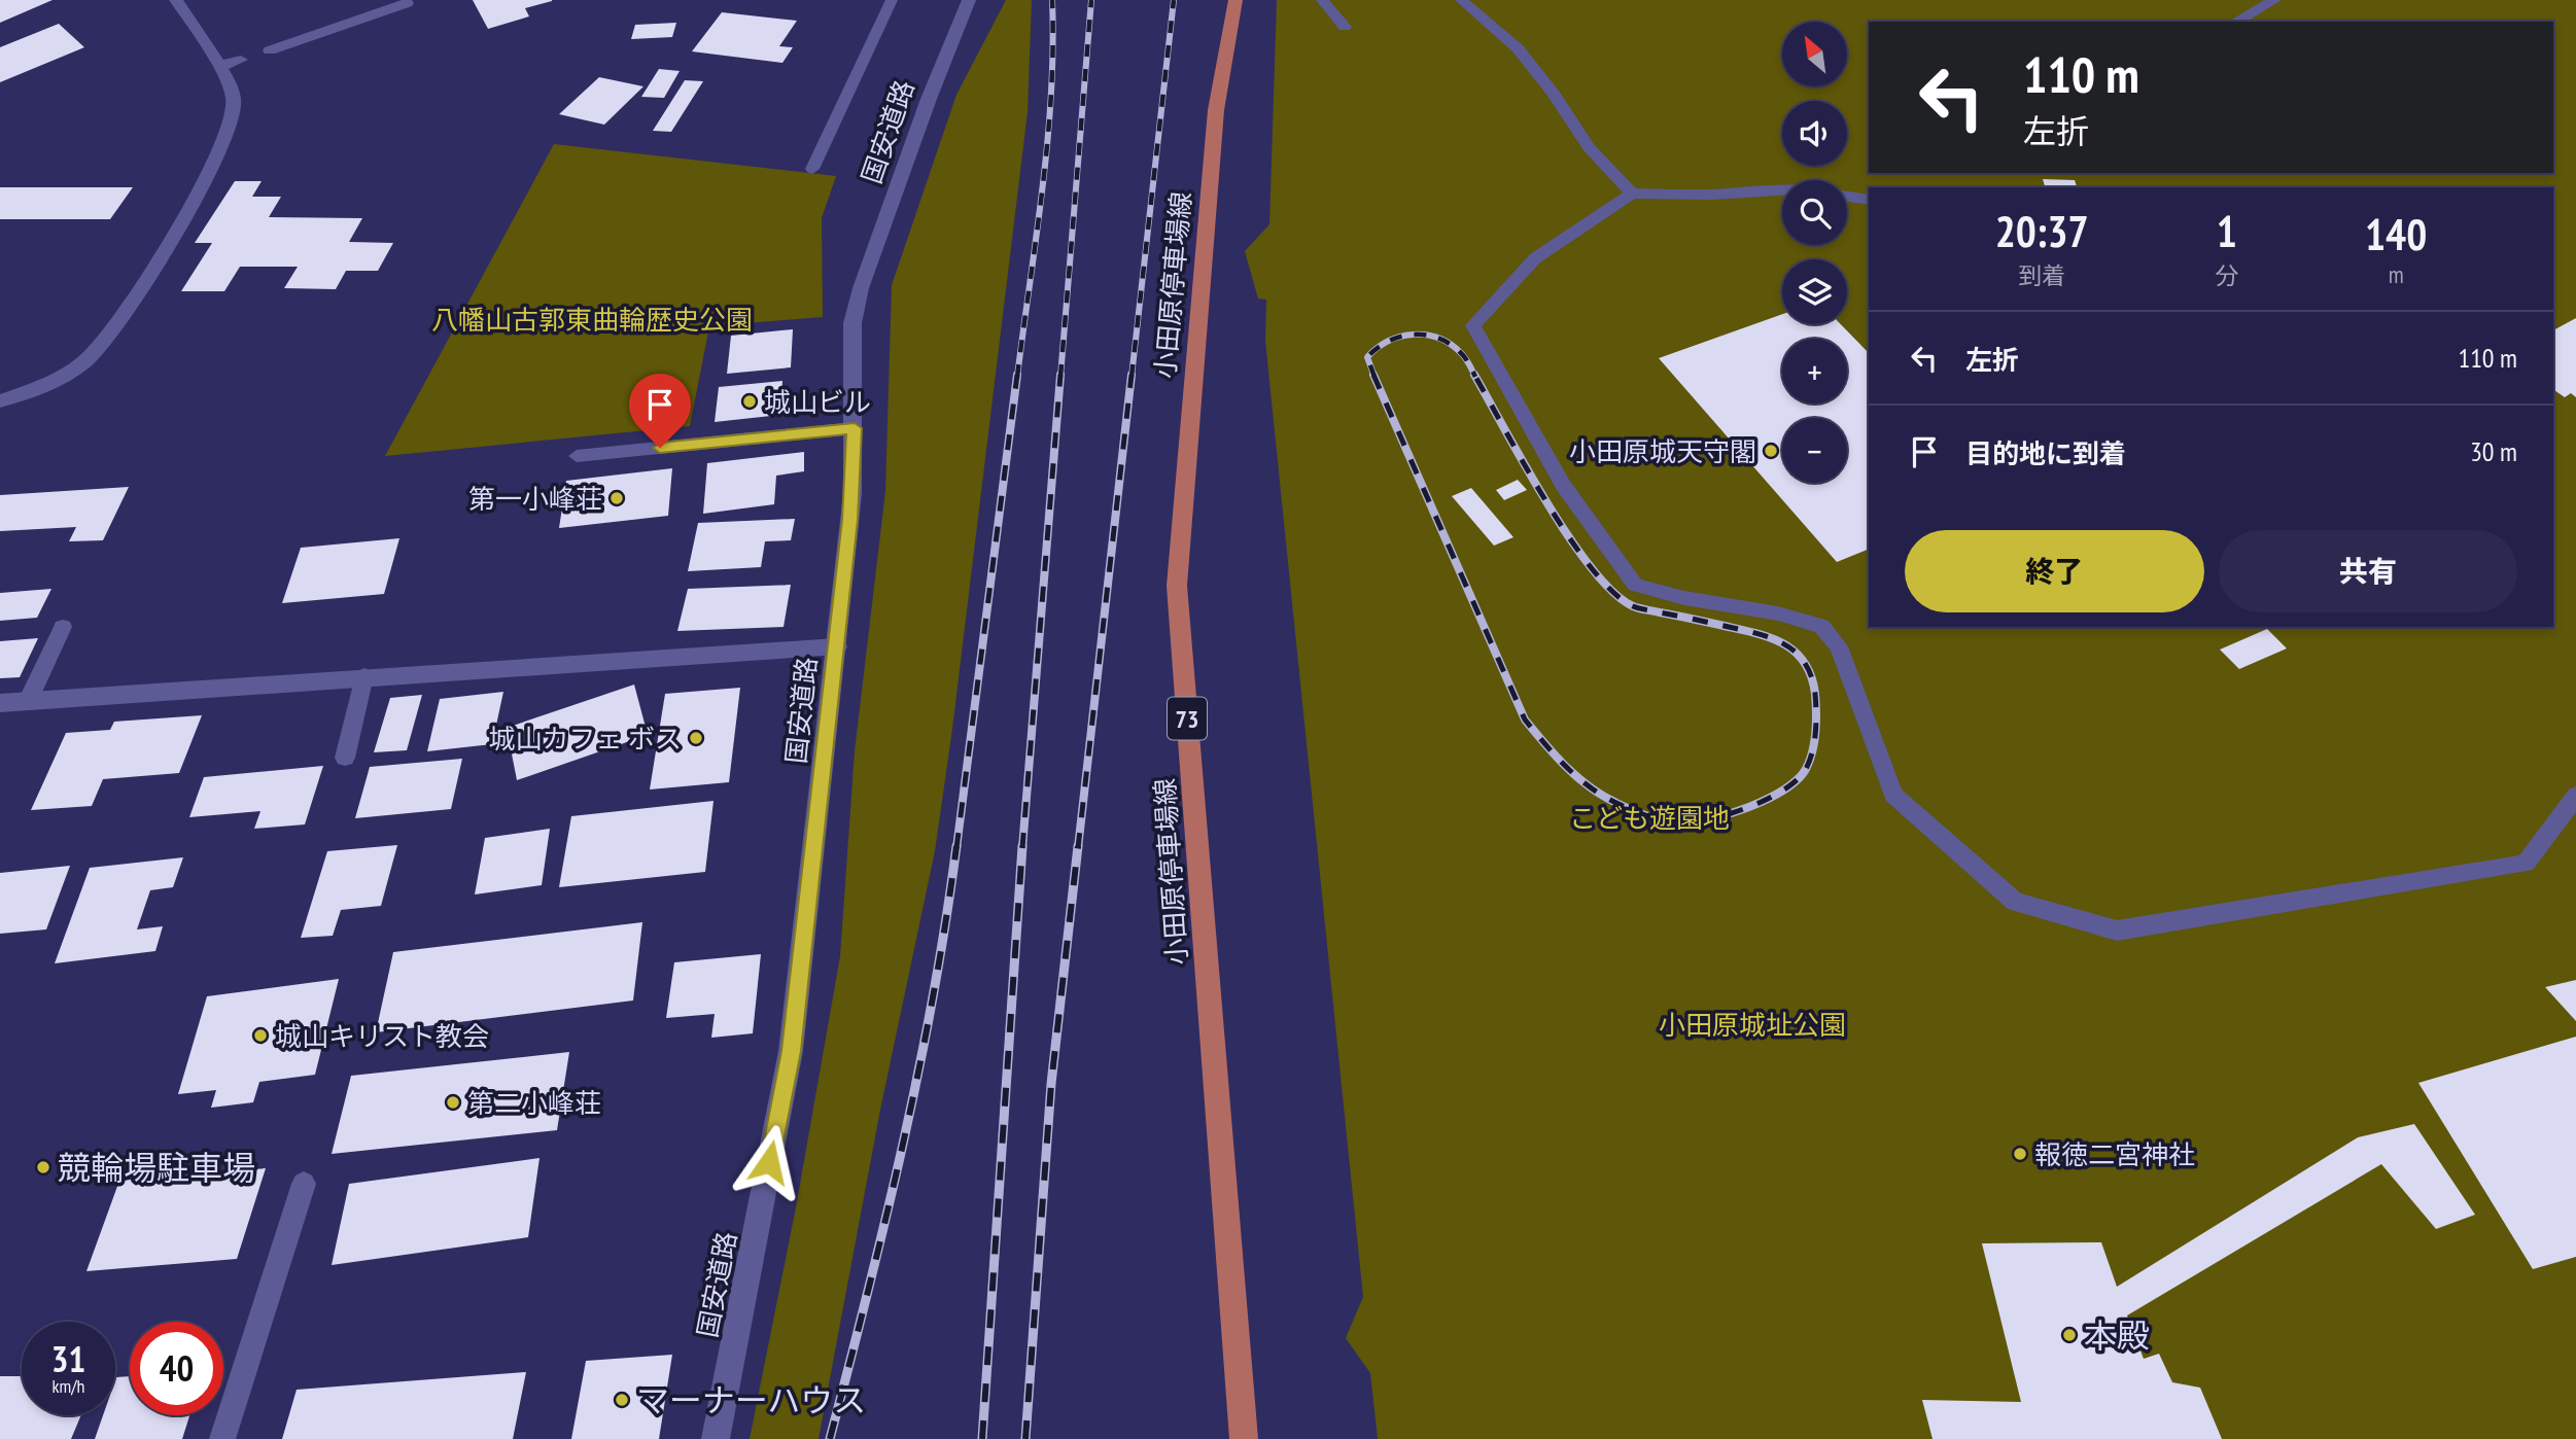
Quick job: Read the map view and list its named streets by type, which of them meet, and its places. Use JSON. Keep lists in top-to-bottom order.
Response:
{
  "streets": {
    "main road": ["小田原停車場線", "73"],
    "street": ["国安道路"]
  },
  "parks": ["八幡山古郭東曲輪歴史公園", "こども遊園地", "小田原城址公園"],
  "places": [
    "城山ビル",
    "小田原城天守閣",
    "第一小峰荘",
    "城山カフェ ボス",
    "城山キリスト教会",
    "第二小峰荘",
    "報徳二宮神社",
    "競輪場駐車場",
    "本殿",
    "マーナーハウス"
  ],
  "north": "top left",
  "page": {
    "map_buttons": ["+", "−"],
    "turn": ["110 m", "左折"],
    "eta": [
      "20:37",
      "到着",
      "1",
      "分",
      "140",
      "m"
    ],
    "list": [
      {
        "name": "左折",
        "value": "110 m"
      },
      {
        "name": "目的地に到着",
        "value": "30 m"
      }
    ],
    "buttons": ["終了", "共有"],
    "speed": "31 km/h",
    "limit": "40"
  }
}
